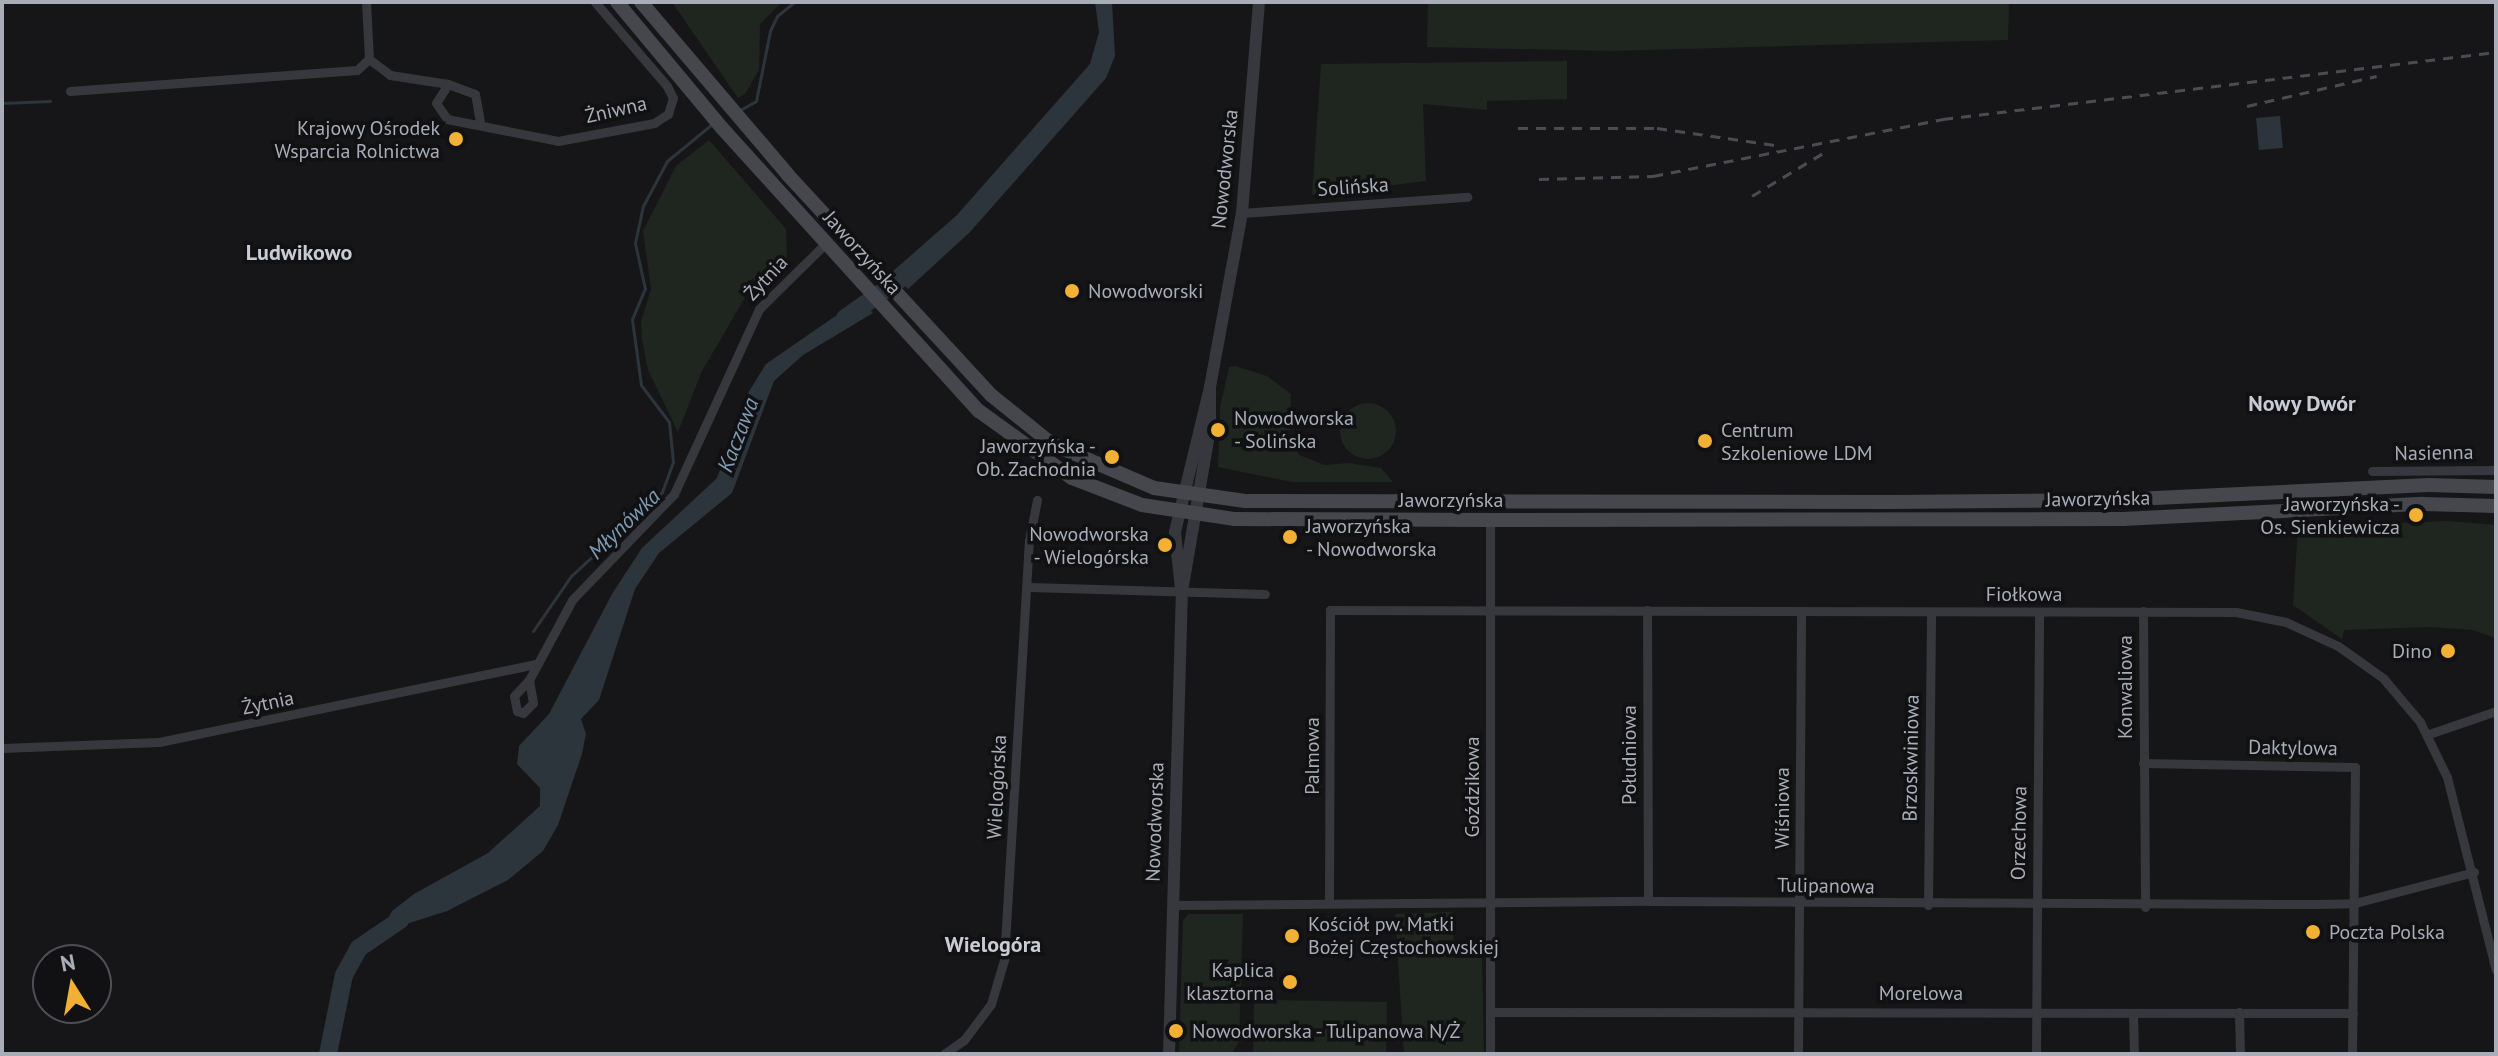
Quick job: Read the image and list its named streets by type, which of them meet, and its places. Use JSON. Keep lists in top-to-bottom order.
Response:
{
  "streets": {
    "main road": ["Jaworzyńska"],
    "street": [
      "Żniwna",
      "Nowodworska",
      "Solińska",
      "Żytnia",
      "Nasienna",
      "Fiołkowa",
      "Konwaliowa",
      "Daktylowa",
      "Południowa",
      "Palmowa",
      "Brzoskwiniowa",
      "Wielogórska",
      "Goździkowa",
      "Wiśniowa",
      "Orzechowa",
      "Tulipanowa",
      "Morelowa"
    ]
  },
  "crossings": [
    ["Nowodworska", "Solińska"],
    ["Nowodworska", "Jaworzyńska"],
    ["Nowodworska", "Tulipanowa"],
    ["Jaworzyńska", "Żytnia"],
    ["Jaworzyńska", "Goździkowa"],
    ["Fiołkowa", "Konwaliowa"],
    ["Fiołkowa", "Południowa"],
    ["Fiołkowa", "Palmowa"],
    ["Fiołkowa", "Brzoskwiniowa"],
    ["Fiołkowa", "Goździkowa"],
    ["Fiołkowa", "Wiśniowa"],
    ["Fiołkowa", "Orzechowa"],
    ["Fiołkowa", "Tulipanowa"],
    ["Konwaliowa", "Daktylowa"],
    ["Konwaliowa", "Tulipanowa"],
    ["Daktylowa", "Tulipanowa"],
    ["Południowa", "Tulipanowa"],
    ["Palmowa", "Tulipanowa"],
    ["Brzoskwiniowa", "Tulipanowa"],
    ["Goździkowa", "Tulipanowa"],
    ["Goździkowa", "Morelowa"],
    ["Wiśniowa", "Tulipanowa"],
    ["Wiśniowa", "Morelowa"],
    ["Orzechowa", "Tulipanowa"],
    ["Orzechowa", "Morelowa"]
  ],
  "districts": ["Ludwikowo", "Nowy Dwór", "Wielogóra"],
  "water": ["Kaczawa", "Młynówka"],
  "places": [
    "Krajowy Ośrodek Wsparcia Rolnictwa",
    "Nowodworski",
    "Nowodworska - Solińska",
    "Centrum Szkoleniowe LDM",
    "Jaworzyńska - Ob. Zachodnia",
    "Jaworzyńska - Os. Sienkiewicza",
    "Jaworzyńska - Nowodworska",
    "Nowodworska - Wielogórska",
    "Dino",
    "Poczta Polska",
    "Kościół pw. Matki Bożej Częstochowskiej",
    "Kaplica klasztorna",
    "Nowodworska - Tulipanowa N/Ż"
  ],
  "north": "top"
}
